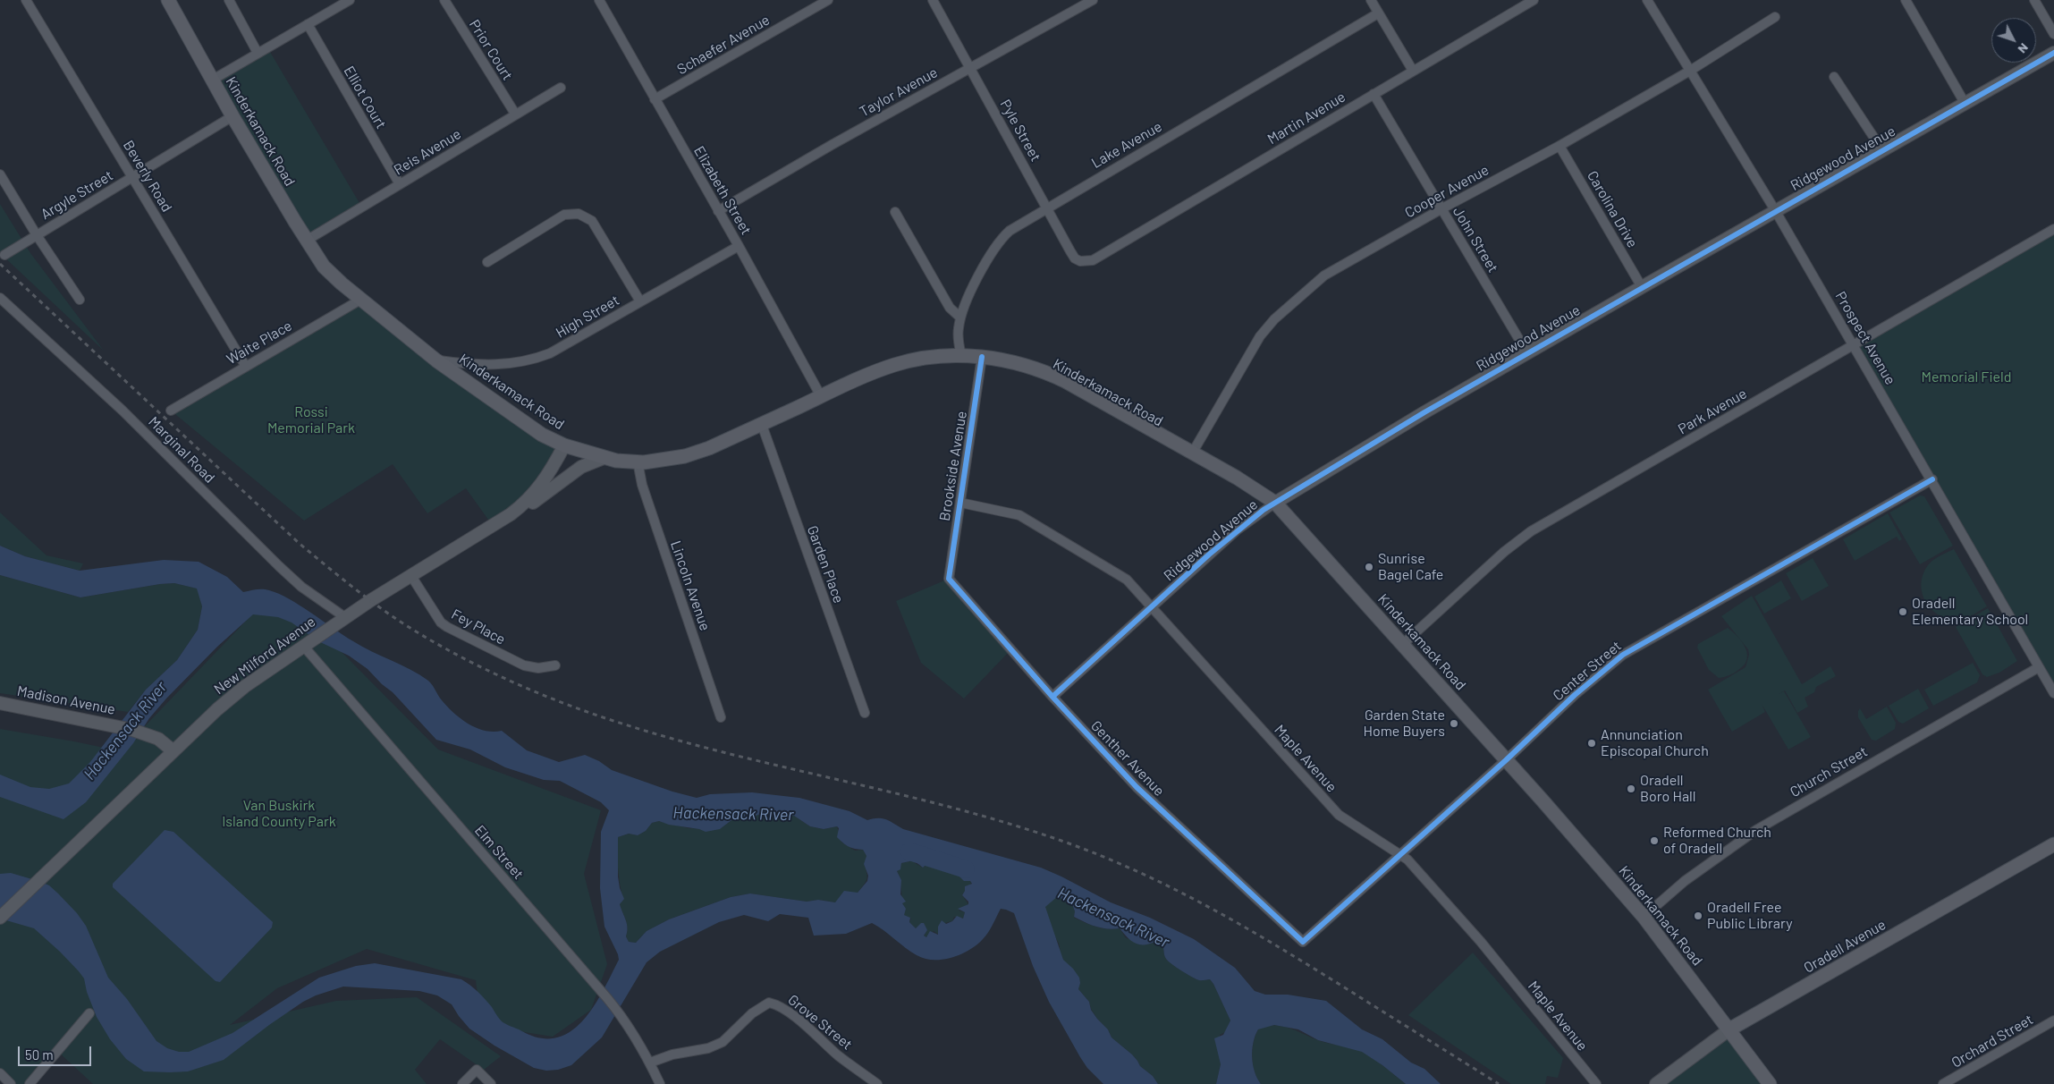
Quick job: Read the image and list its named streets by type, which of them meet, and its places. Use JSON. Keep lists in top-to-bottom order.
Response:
{
  "streets": {
    "main road": ["Kinderkamack Road", "Oradell Avenue"],
    "street": [
      "Schaefer Avenue",
      "Prior Court",
      "Taylor Avenue",
      "Elliot Court",
      "Martin Avenue",
      "Pyle Street",
      "Lake Avenue",
      "Reis Avenue",
      "Ridgewood Avenue",
      "Beverly Road",
      "Elizabeth Street",
      "Cooper Avenue",
      "Argyle Street",
      "Carolina Drive",
      "John Street",
      "High Street",
      "Prospect Avenue",
      "Waite Place",
      "Park Avenue",
      "Marginal Road",
      "Brookside Avenue",
      "Garden Place",
      "Lincoln Avenue",
      "Fey Place",
      "New Milford Avenue",
      "Center Street",
      "Madison Avenue",
      "Genther Avenue",
      "Maple Avenue",
      "Church Street",
      "Elm Street",
      "Grove Street",
      "Orchard Street"
    ]
  },
  "crossings": [
    ["Schaefer Avenue", "Elizabeth Street"],
    ["Prior Court", "Reis Avenue"],
    ["Taylor Avenue", "Pyle Street"],
    ["Taylor Avenue", "Elizabeth Street"],
    ["Elliot Court", "Reis Avenue"],
    ["Martin Avenue", "Pyle Street"],
    ["Martin Avenue", "John Street"],
    ["Pyle Street", "Lake Avenue"],
    ["Kinderkamack Road", "Lake Avenue"],
    ["Kinderkamack Road", "Reis Avenue"],
    ["Kinderkamack Road", "Ridgewood Avenue"],
    ["Kinderkamack Road", "Elizabeth Street"],
    ["Kinderkamack Road", "Cooper Avenue"],
    ["Kinderkamack Road", "Argyle Street"],
    ["Kinderkamack Road", "High Street"],
    ["Kinderkamack Road", "Waite Place"],
    ["Kinderkamack Road", "Park Avenue"],
    ["Kinderkamack Road", "Brookside Avenue"],
    ["Kinderkamack Road", "Garden Place"],
    ["Kinderkamack Road", "Lincoln Avenue"],
    ["Kinderkamack Road", "New Milford Avenue"],
    ["Kinderkamack Road", "Center Street"],
    ["Kinderkamack Road", "Church Street"],
    ["Kinderkamack Road", "Oradell Avenue"],
    ["Ridgewood Avenue", "Carolina Drive"],
    ["Ridgewood Avenue", "John Street"],
    ["Ridgewood Avenue", "Prospect Avenue"],
    ["Ridgewood Avenue", "Genther Avenue"],
    ["Ridgewood Avenue", "Maple Avenue"],
    ["Beverly Road", "Argyle Street"],
    ["Beverly Road", "Waite Place"],
    ["Elizabeth Street", "High Street"],
    ["Cooper Avenue", "Carolina Drive"],
    ["Cooper Avenue", "John Street"],
    ["Cooper Avenue", "Prospect Avenue"],
    ["Prospect Avenue", "Park Avenue"],
    ["Prospect Avenue", "Center Street"],
    ["Prospect Avenue", "Church Street"],
    ["Marginal Road", "New Milford Avenue"],
    ["Brookside Avenue", "Genther Avenue"],
    ["Brookside Avenue", "Maple Avenue"],
    ["Fey Place", "New Milford Avenue"],
    ["New Milford Avenue", "Madison Avenue"],
    ["New Milford Avenue", "Elm Street"],
    ["Center Street", "Genther Avenue"],
    ["Center Street", "Maple Avenue"],
    ["Elm Street", "Grove Street"]
  ],
  "water": ["Hackensack River"],
  "parks": ["Memorial Field", "Rossi Memorial Park", "Van Buskirk Island County Park"],
  "places": [
    "Sunrise Bagel Cafe",
    "Oradell Elementary School",
    "Garden State Home Buyers",
    "Annunciation Episcopal Church",
    "Oradell Boro Hall",
    "Reformed Church of Oradell",
    "Oradell Free Public Library"
  ],
  "scale_bar": "50 m",
  "north": "bottom right"
}
